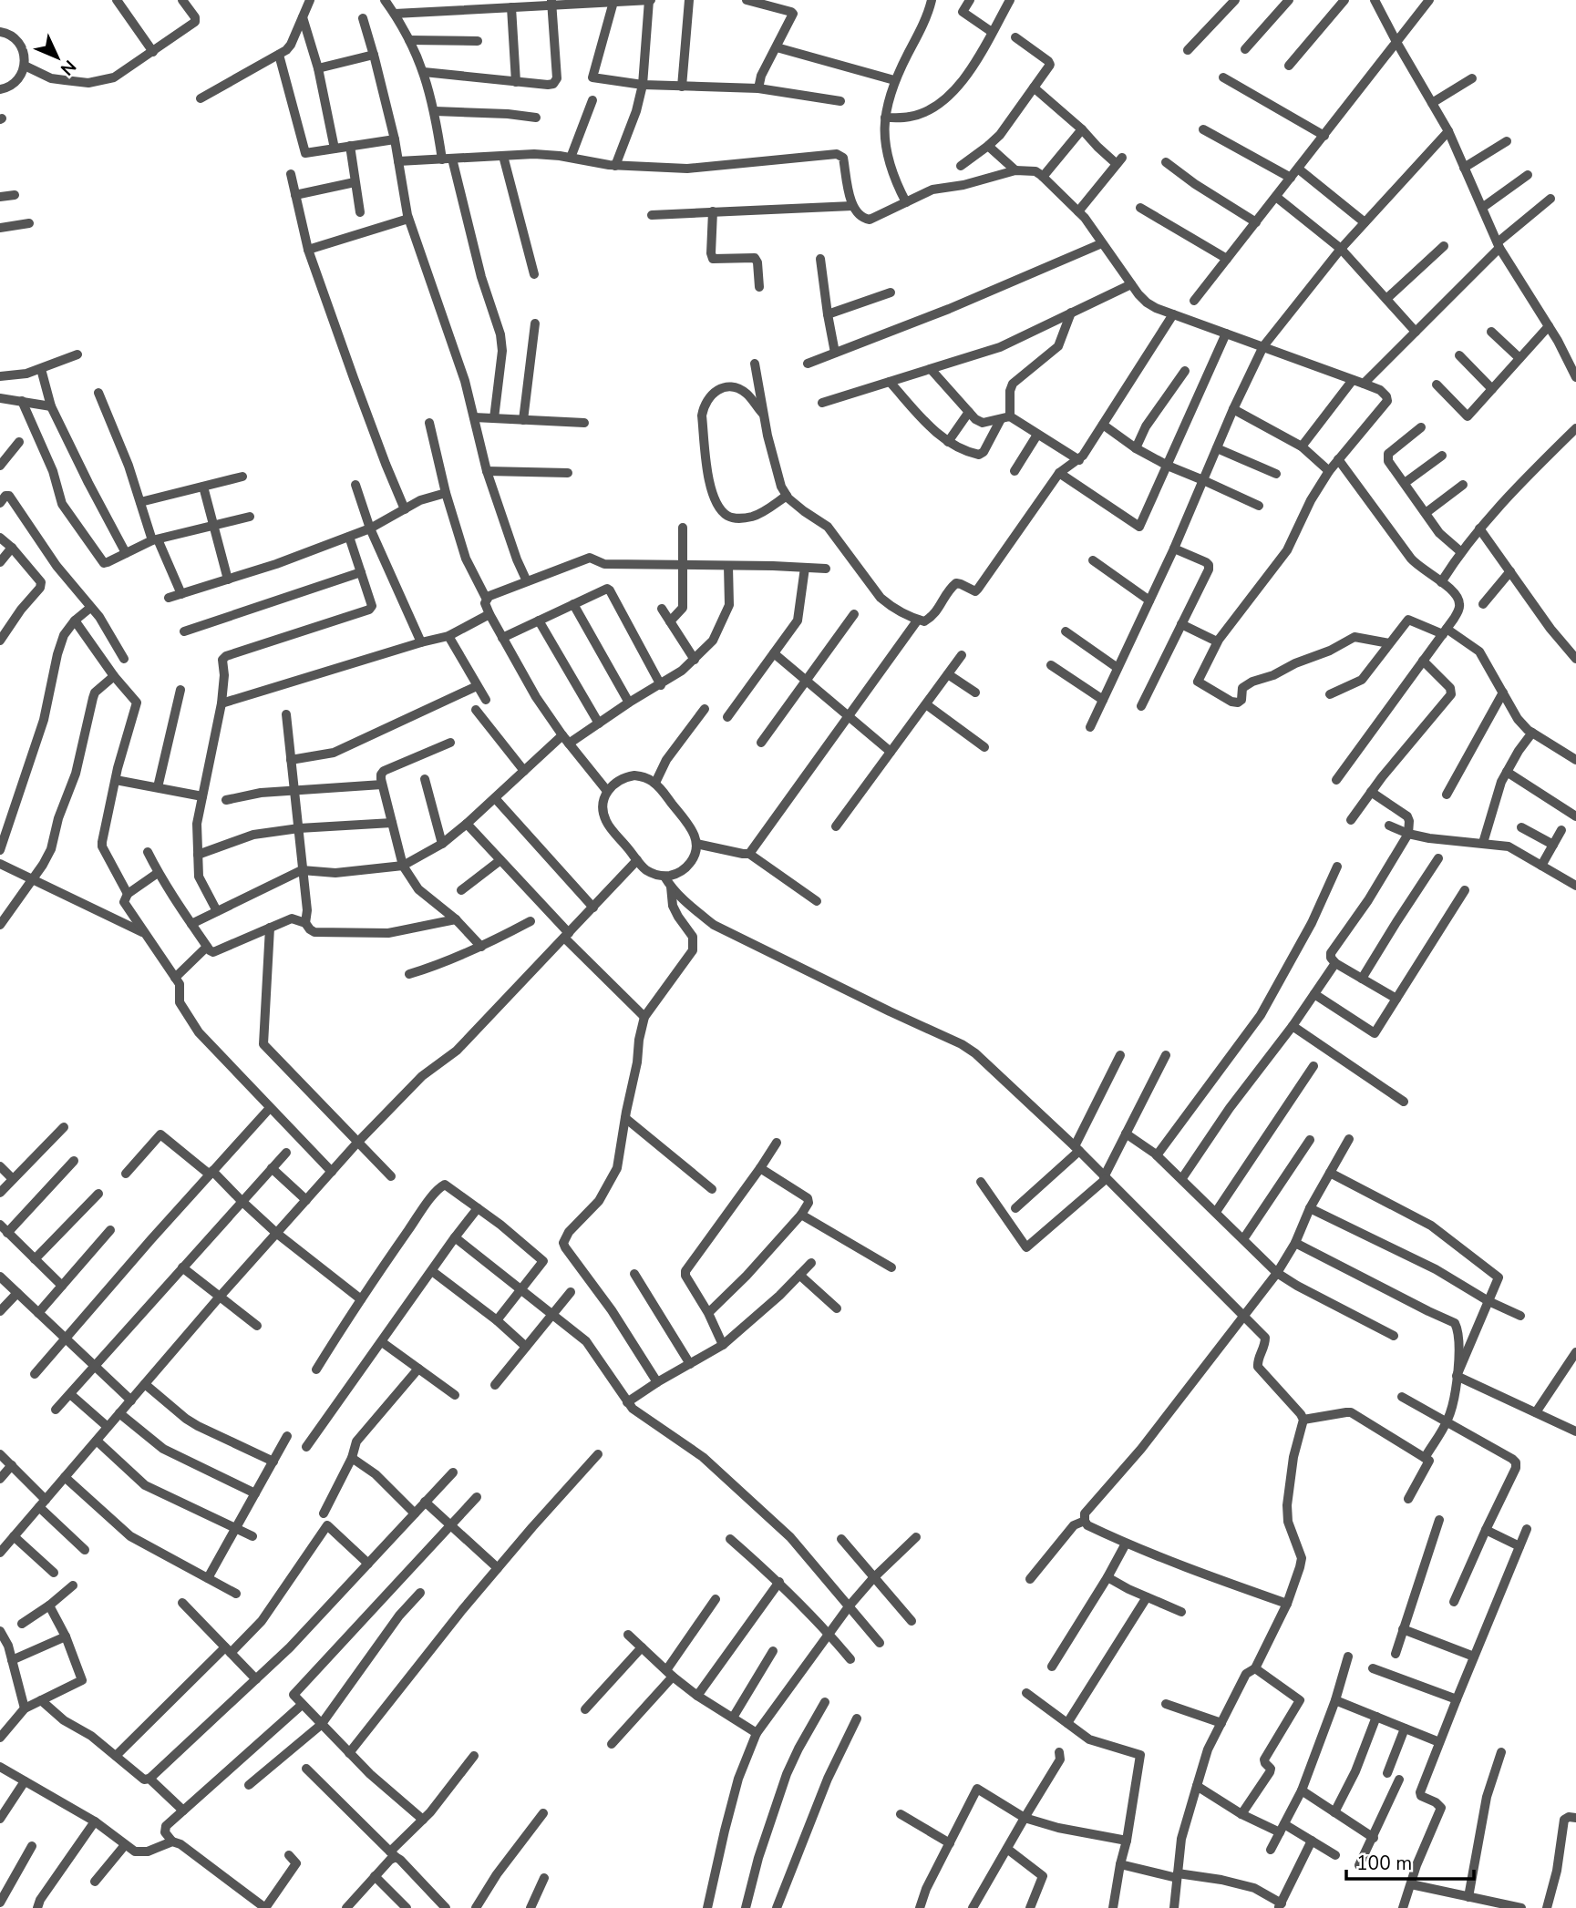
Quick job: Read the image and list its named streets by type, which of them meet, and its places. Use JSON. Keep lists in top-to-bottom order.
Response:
{
  "scale_bar": "100 m",
  "north": "bottom right"
}
